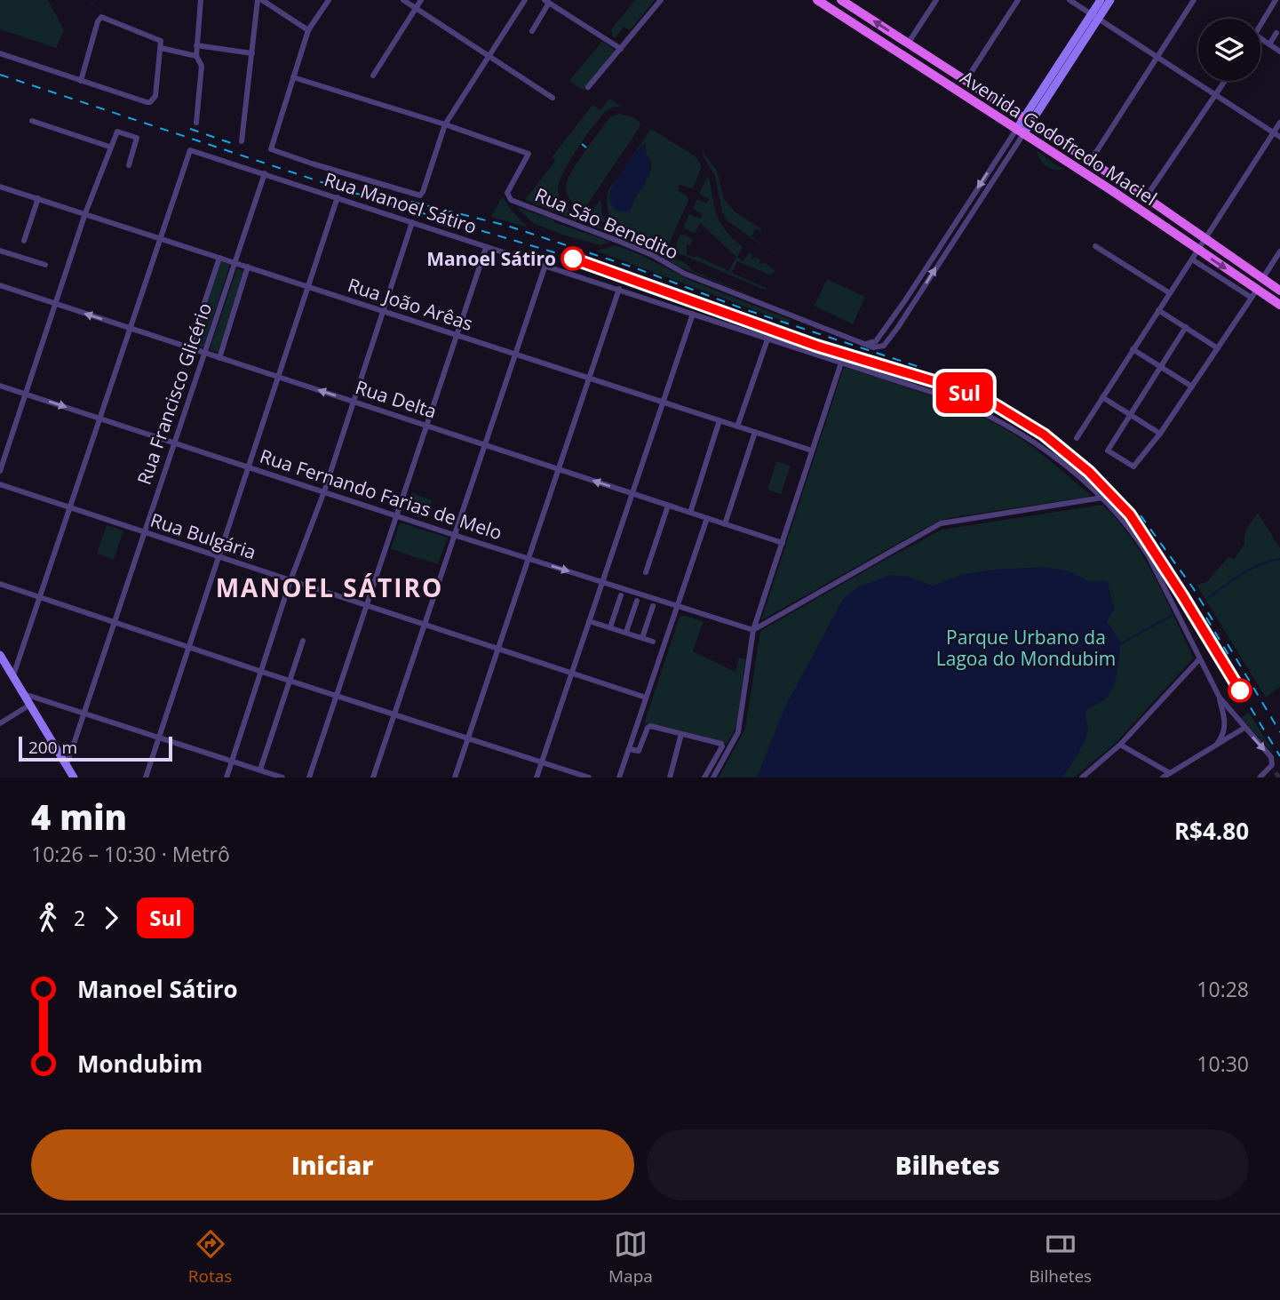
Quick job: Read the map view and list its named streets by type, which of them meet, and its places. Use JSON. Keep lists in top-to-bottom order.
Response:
{
  "streets": {
    "main road": ["Avenida Godofredo Maciel"],
    "street": [
      "Rua Manoel Sátiro",
      "Rua São Benedito",
      "Rua João Arêas",
      "Rua Francisco Glicério",
      "Rua Delta",
      "Rua Fernando Farias de Melo",
      "Rua Bulgária"
    ]
  },
  "crossings": [
    ["Rua Manoel Sátiro", "Rua São Benedito"],
    ["Rua Manoel Sátiro", "Rua João Arêas"],
    ["Rua Manoel Sátiro", "Rua Francisco Glicério"],
    ["Rua João Arêas", "Rua Francisco Glicério"],
    ["Rua Francisco Glicério", "Rua Delta"],
    ["Rua Francisco Glicério", "Rua Fernando Farias de Melo"],
    ["Rua Francisco Glicério", "Rua Bulgária"]
  ],
  "districts": ["MANOEL SÁTIRO"],
  "parks": ["Parque Urbano da Lagoa do Mondubim"],
  "places": ["Manoel Sátiro"],
  "lines": ["metro line Sul"],
  "scale_bar": "200 m",
  "page": {
    "on_map": "Sul",
    "scale": "200 m",
    "heading": ["4 min", "10:26 – 10:30 · Metrô", "R$4.80"],
    "legs": ["2", "Sul"],
    "list": [
      {
        "name": "Manoel Sátiro",
        "value": "10:28"
      },
      {
        "name": "Mondubim",
        "value": "10:30"
      }
    ],
    "buttons": ["Iniciar", "Bilhetes"],
    "tabs": ["Rotas", "Mapa", "Bilhetes"]
  }
}
